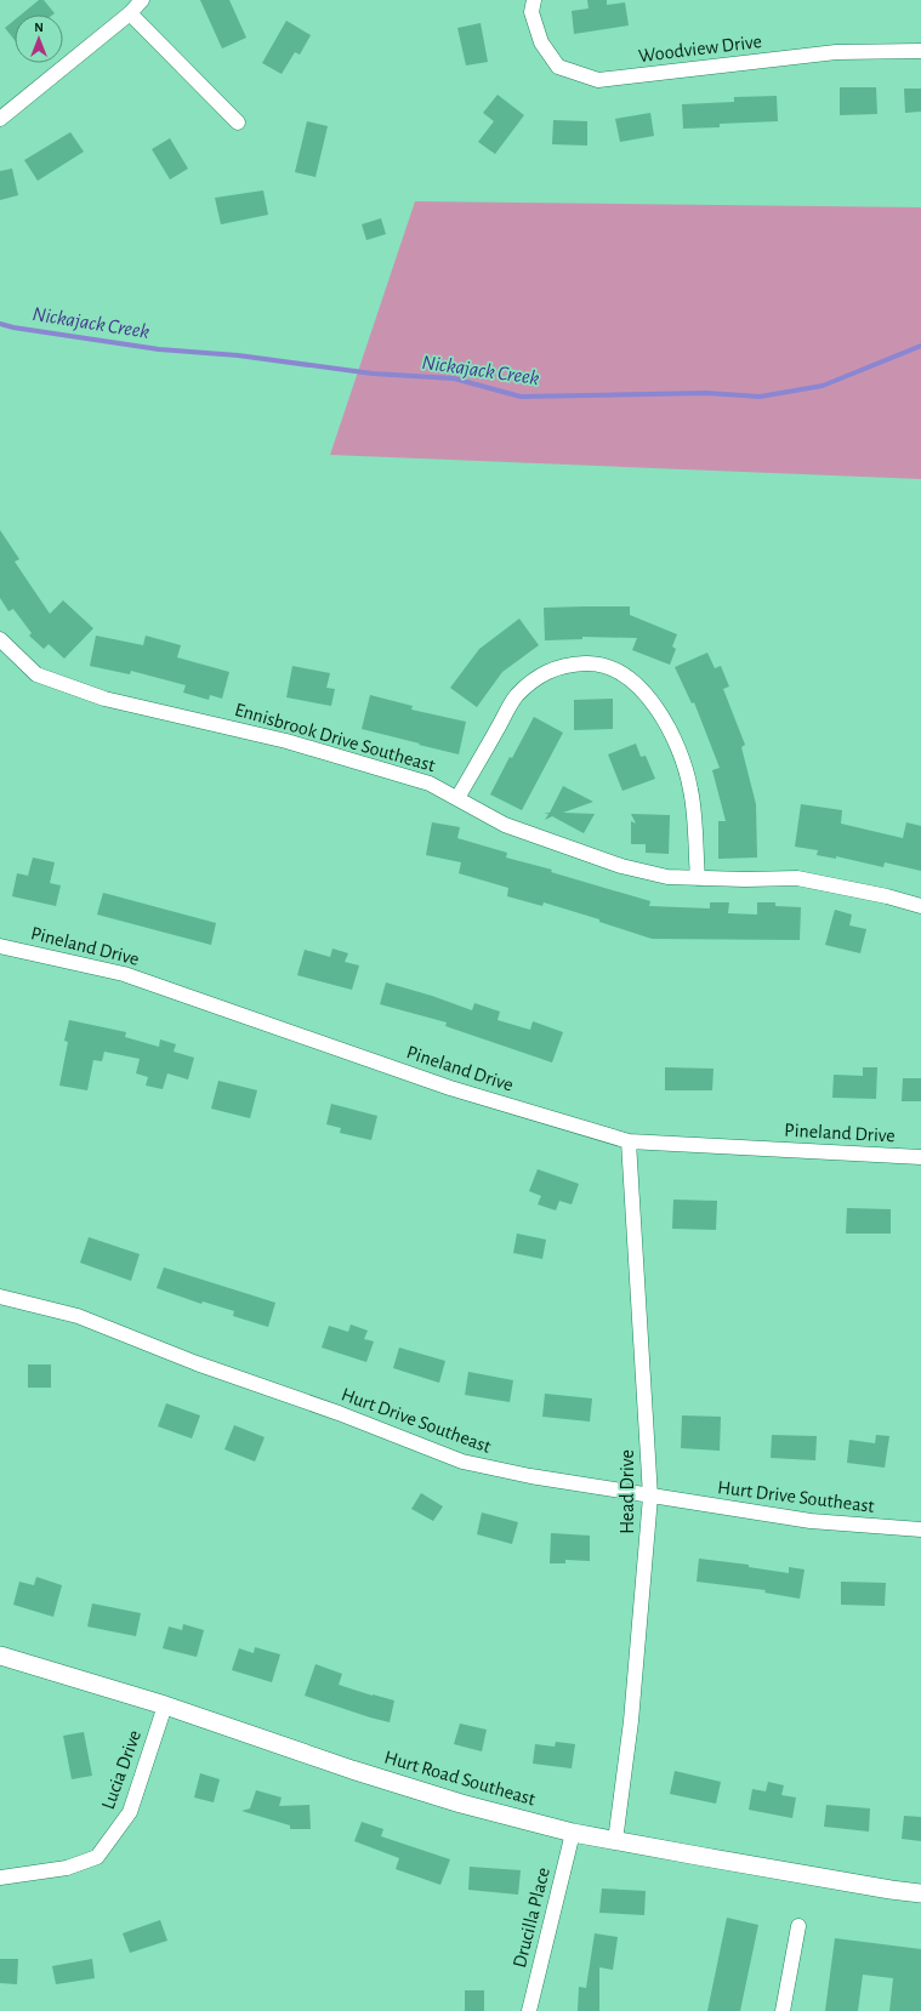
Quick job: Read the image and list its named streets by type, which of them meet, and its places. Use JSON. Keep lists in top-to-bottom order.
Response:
{
  "streets": {
    "street": [
      "Woodview Drive",
      "Ennisbrook Drive Southeast",
      "Pineland Drive",
      "Hurt Drive Southeast",
      "Head Drive",
      "Lucia Drive",
      "Hurt Road Southeast",
      "Drucilla Place"
    ]
  },
  "crossings": [
    ["Pineland Drive", "Head Drive"],
    ["Hurt Drive Southeast", "Head Drive"],
    ["Head Drive", "Hurt Road Southeast"],
    ["Lucia Drive", "Hurt Road Southeast"],
    ["Hurt Road Southeast", "Drucilla Place"]
  ],
  "water": ["Nickajack Creek"],
  "north": "top"
}
